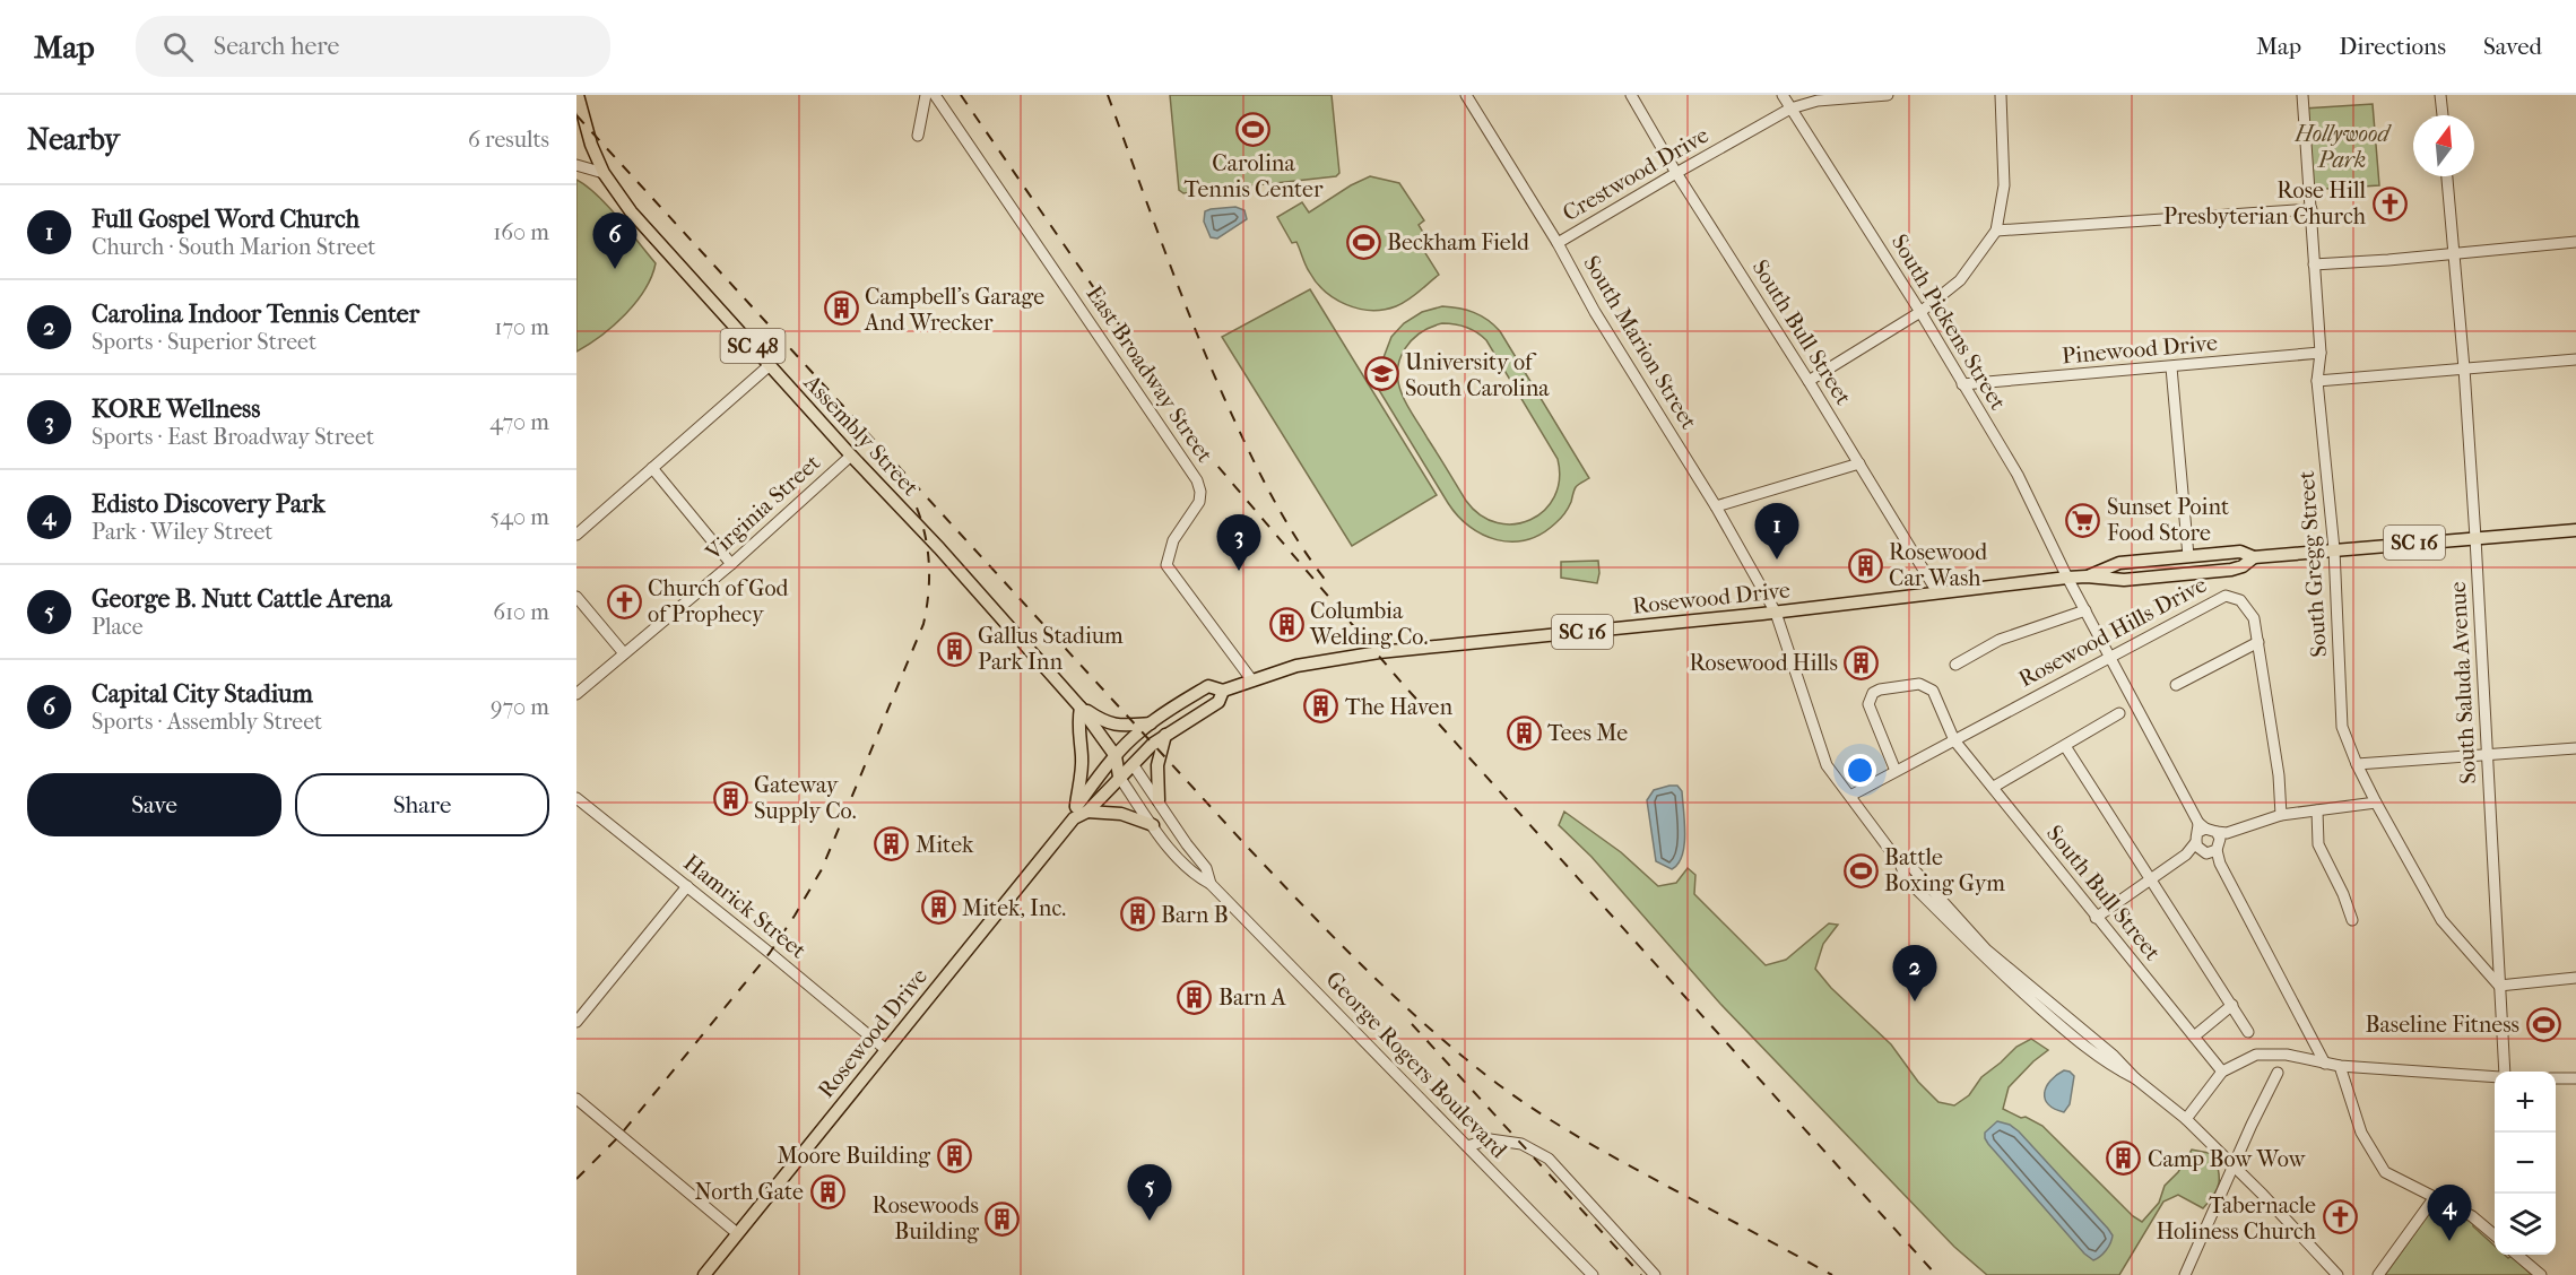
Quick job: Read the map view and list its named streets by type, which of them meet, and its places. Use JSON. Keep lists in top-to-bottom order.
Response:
{
  "streets": {
    "main road": [
      "SC 48",
      "Assembly Street",
      "SC 16",
      "Rosewood Drive"
    ],
    "street": [
      "Crestwood Drive",
      "South Pickens Street",
      "South Bull Street",
      "South Marion Street",
      "Pinewood Drive",
      "East Broadway Street",
      "Virginia Street",
      "South Gregg Street",
      "Rosewood Hills Drive",
      "South Saluda Avenue",
      "Hamrick Street",
      "George Rogers Boulevard"
    ]
  },
  "crossings": [
    ["Crestwood Drive", "South Pickens Street"],
    ["Crestwood Drive", "South Bull Street"],
    ["Crestwood Drive", "South Marion Street"],
    ["South Pickens Street", "Pinewood Drive"],
    ["South Pickens Street", "Rosewood Drive"],
    ["South Bull Street", "Rosewood Drive"],
    ["South Bull Street", "Rosewood Hills Drive"],
    ["South Marion Street", "Rosewood Drive"],
    ["South Marion Street", "Rosewood Hills Drive"],
    ["Pinewood Drive", "South Gregg Street"],
    ["East Broadway Street", "Rosewood Drive"],
    ["Assembly Street", "Virginia Street"],
    ["Assembly Street", "Rosewood Drive"],
    ["Assembly Street", "George Rogers Boulevard"],
    ["South Gregg Street", "Rosewood Drive"],
    ["South Gregg Street", "South Saluda Avenue"],
    ["Rosewood Drive", "South Saluda Avenue"],
    ["Rosewood Drive", "Hamrick Street"],
    ["Rosewood Drive", "George Rogers Boulevard"]
  ],
  "parks": ["Hollywood Park"],
  "places": {
    "sports": [
      "Carolina Tennis Center",
      "Beckham Field",
      "Battle Boxing Gym",
      "Baseline Fitness"
    ],
    "church": ["Rose Hill Presbyterian Church", "Church of God of Prophecy", "Tabernacle Holiness Church"],
    "building": [
      "Campbell's Garage And Wrecker",
      "Rosewood Car Wash",
      "Columbia Welding Co.",
      "Gallus Stadium Park Inn",
      "Rosewood Hills",
      "The Haven",
      "Tees Me",
      "Gateway Supply Co.",
      "Mitek",
      "Mitek, Inc.",
      "Barn B",
      "Barn A",
      "Moore Building",
      "Camp Bow Wow",
      "North Gate",
      "Rosewoods Building"
    ],
    "school or university": ["University of South Carolina"],
    "supermarket": ["Sunset Point Food Store"]
  },
  "north": "top",
  "page": {
    "header": "Map",
    "search": "Search here",
    "nav": ["Map", "Directions", "Saved"],
    "heading": ["Nearby", "6 results"],
    "list": [
      {
        "mark": "1",
        "name": "Full Gospel Word Church",
        "note": "Church · South Marion Street",
        "value": "160 m"
      },
      {
        "mark": "2",
        "name": "Carolina Indoor Tennis Center",
        "note": "Sports · Superior Street",
        "value": "170 m"
      },
      {
        "mark": "3",
        "name": "KORE Wellness",
        "note": "Sports · East Broadway Street",
        "value": "470 m"
      },
      {
        "mark": "4",
        "name": "Edisto Discovery Park",
        "note": "Park · Wiley Street",
        "value": "540 m"
      },
      {
        "mark": "5",
        "name": "George B. Nutt Cattle Arena",
        "note": "Place",
        "value": "610 m"
      },
      {
        "mark": "6",
        "name": "Capital City Stadium",
        "note": "Sports · Assembly Street",
        "value": "970 m"
      }
    ],
    "pins": [
      "6",
      "1",
      "3",
      "2",
      "5",
      "4"
    ],
    "buttons": ["Save", "Share"],
    "map_buttons": ["+", "−"]
  }
}
